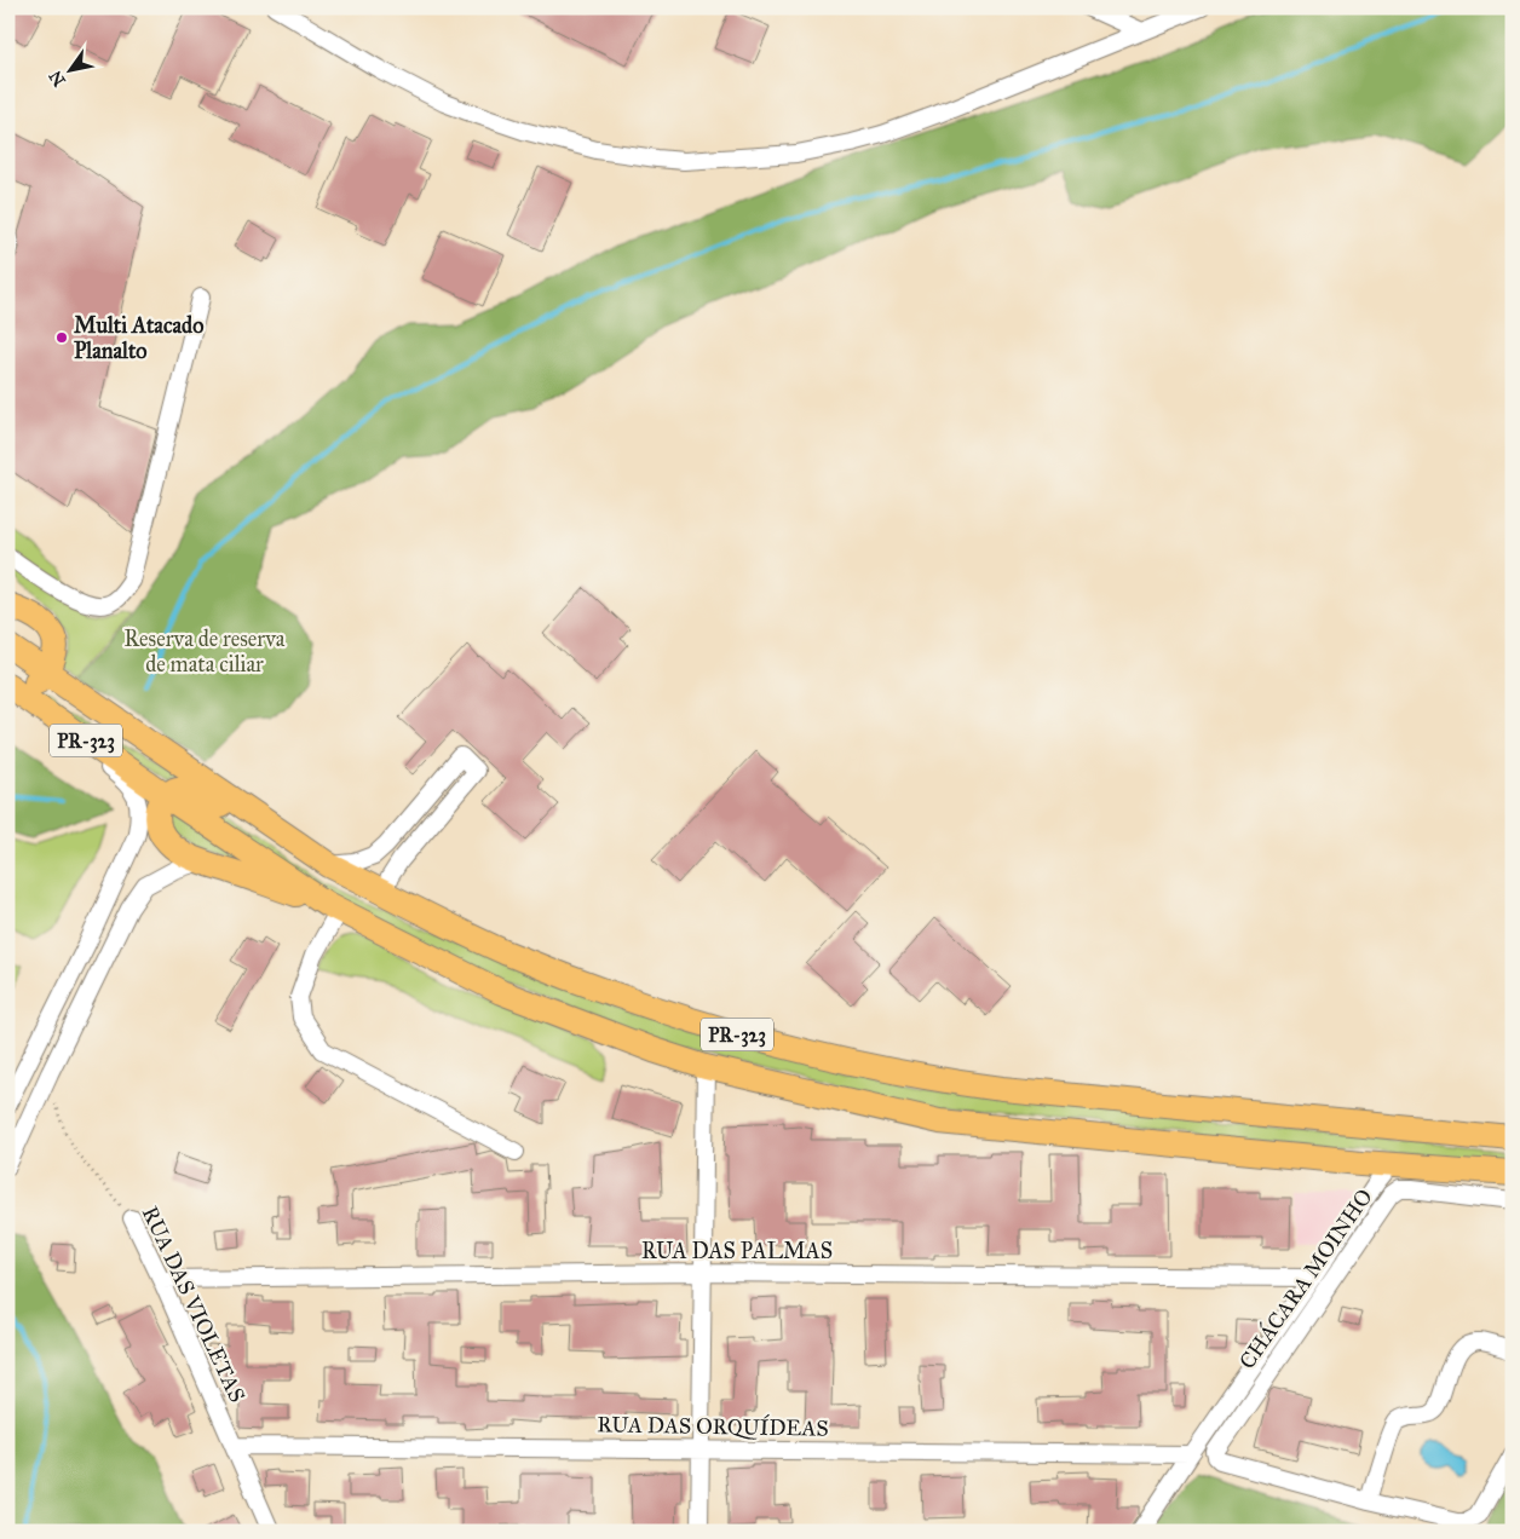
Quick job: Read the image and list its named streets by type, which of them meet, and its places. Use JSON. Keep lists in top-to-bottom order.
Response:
{
  "streets": {
    "highway": ["PR-323"],
    "street": [
      "RUA DAS PALMAS",
      "CHÁCARA MOINHO",
      "RUA DAS VIOLETAS",
      "RUA DAS ORQUÍDEAS"
    ]
  },
  "crossings": [
    ["RUA DAS PALMAS", "RUA DAS VIOLETAS"],
    ["RUA DAS VIOLETAS", "RUA DAS ORQUÍDEAS"]
  ],
  "parks": ["Reserva de reserva de mata ciliar"],
  "places": ["Multi Atacado Planalto"],
  "north": "bottom left"
}
